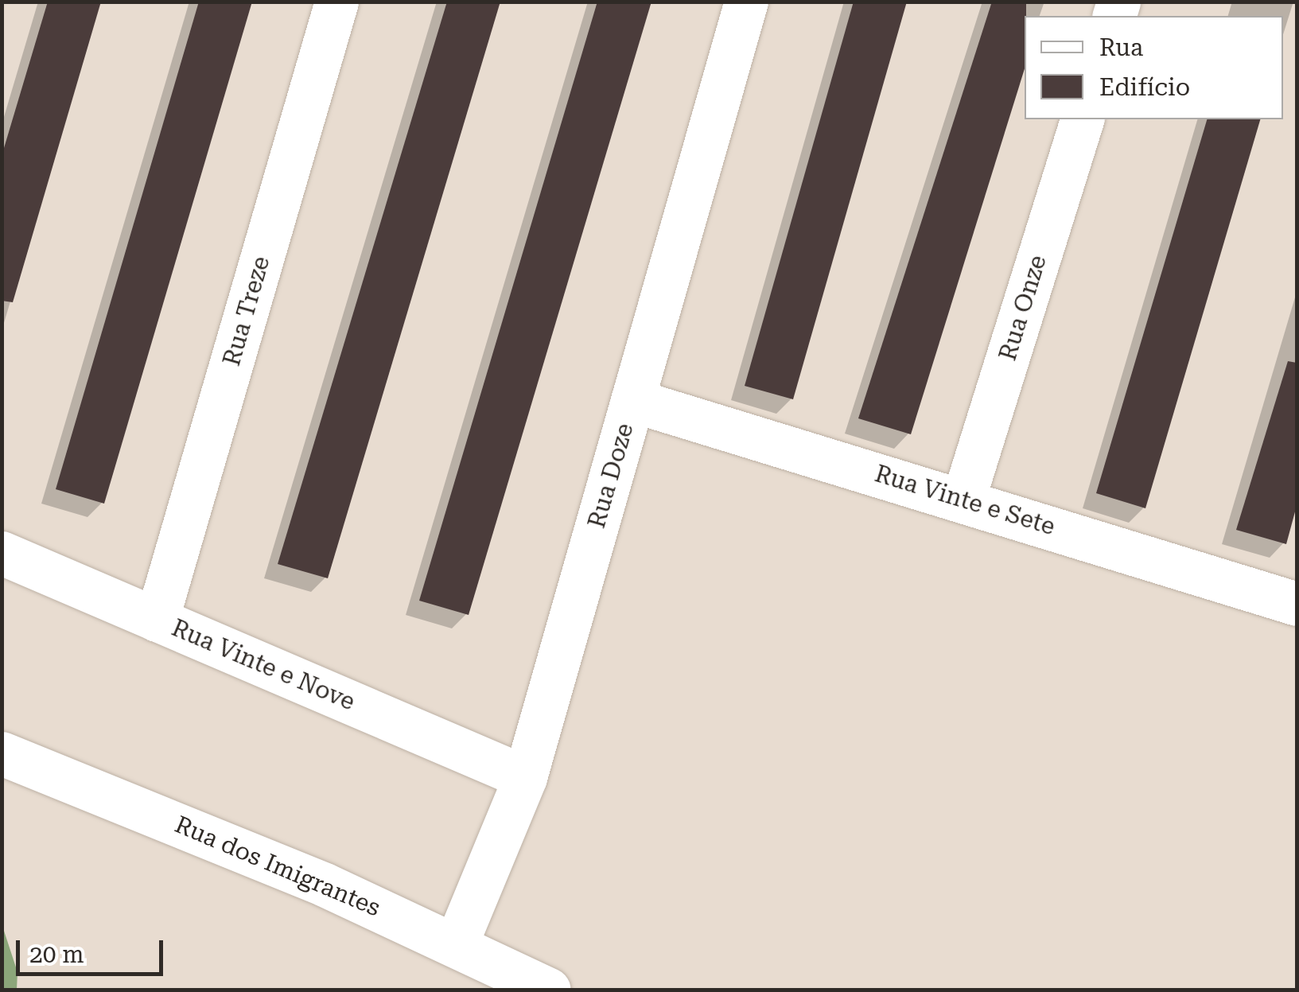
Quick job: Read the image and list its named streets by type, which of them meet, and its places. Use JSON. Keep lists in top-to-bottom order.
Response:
{
  "streets": {
    "street": [
      "Rua Onze",
      "Rua Treze",
      "Rua Doze",
      "Rua Vinte e Sete",
      "Rua Vinte e Nove",
      "Rua dos Imigrantes"
    ]
  },
  "crossings": [
    ["Rua Onze", "Rua Vinte e Sete"],
    ["Rua Treze", "Rua Vinte e Nove"],
    ["Rua Doze", "Rua Vinte e Sete"],
    ["Rua Doze", "Rua Vinte e Nove"],
    ["Rua Doze", "Rua dos Imigrantes"]
  ],
  "legend": ["Rua", "Edifício"],
  "scale_bar": "20 m"
}
